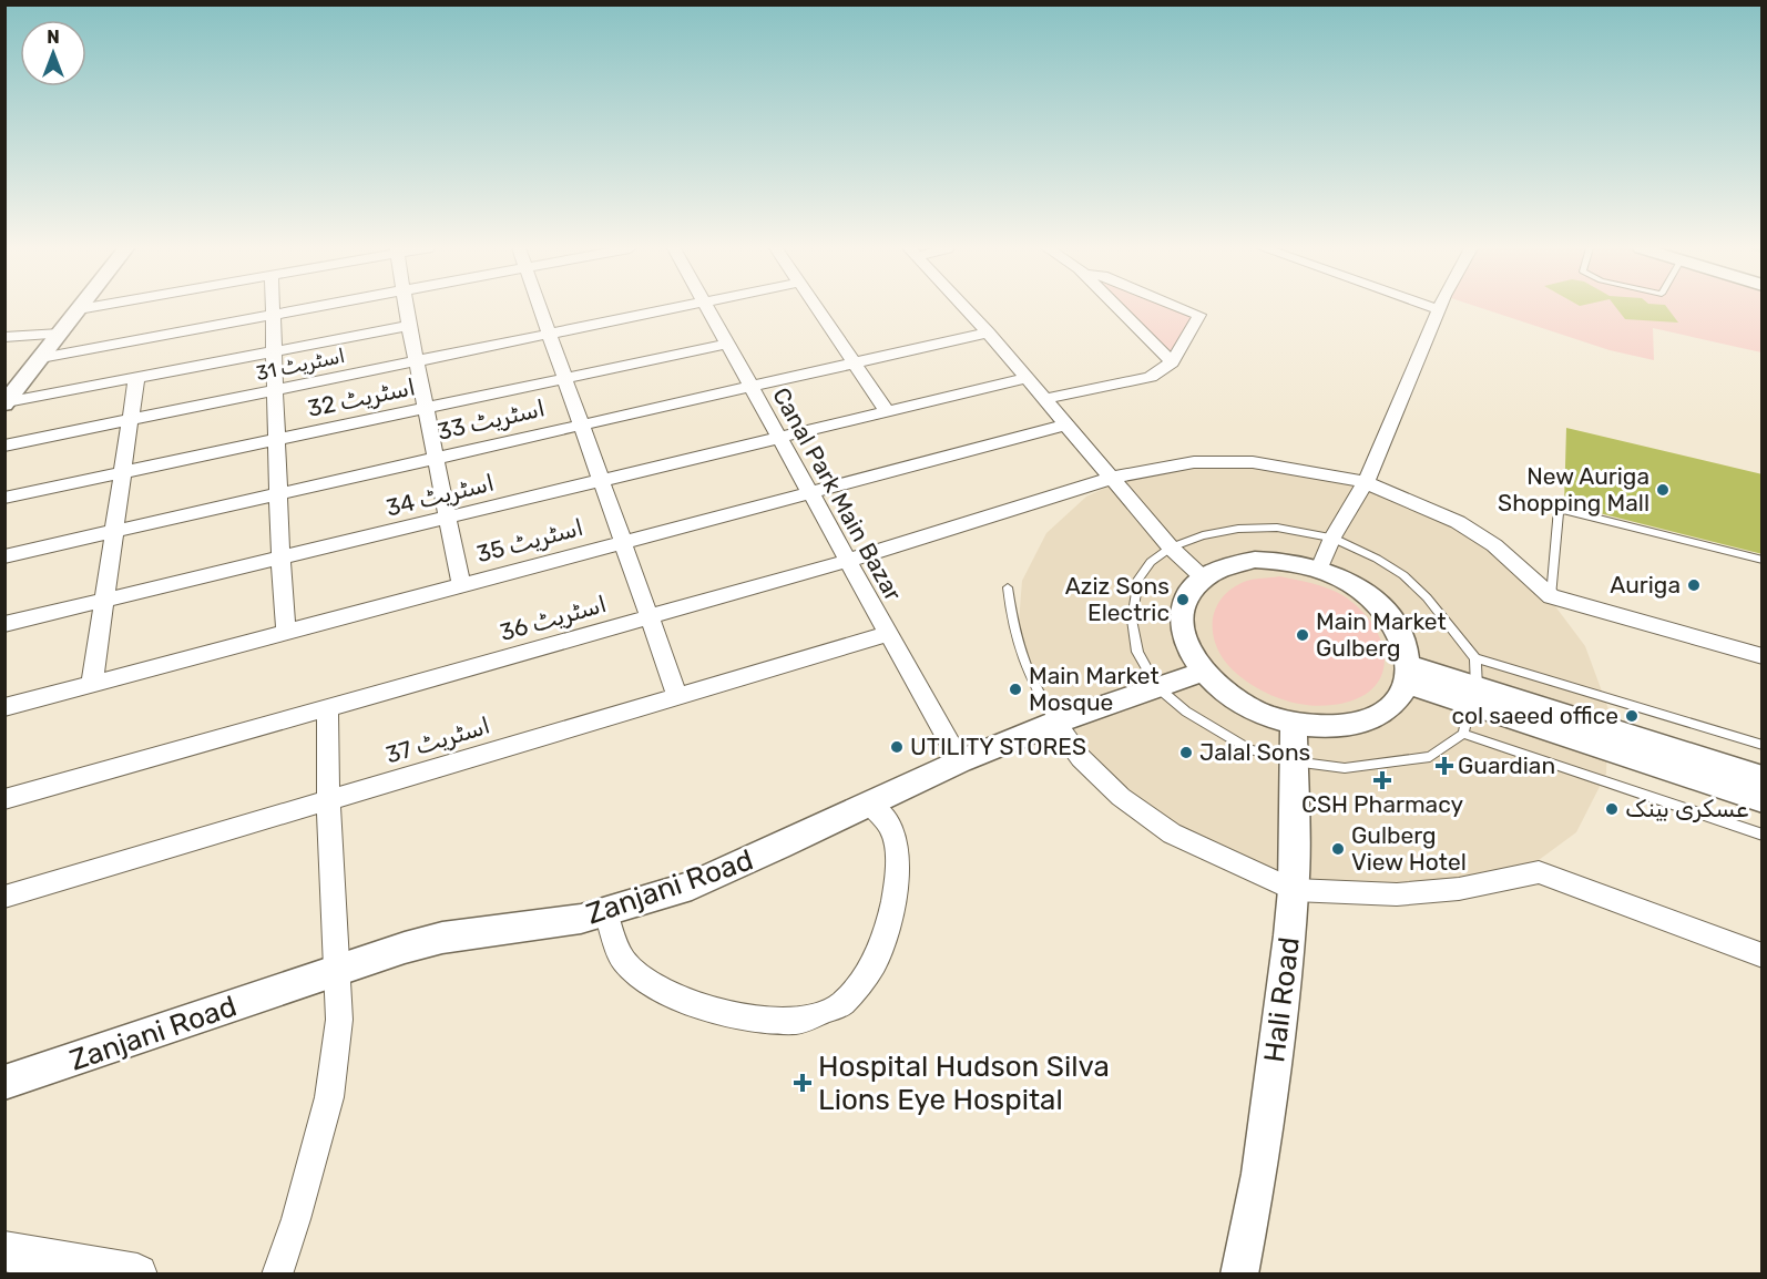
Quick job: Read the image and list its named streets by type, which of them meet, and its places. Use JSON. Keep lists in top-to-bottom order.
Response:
{
  "streets": {
    "street": [
      "اسٹریٹ 31",
      "اسٹریٹ 32",
      "اسٹریٹ 33",
      "Canal Park Main Bazar",
      "اسٹریٹ 34",
      "اسٹریٹ 35",
      "اسٹریٹ 36",
      "اسٹریٹ 37",
      "Zanjani Road",
      "Hali Road"
    ]
  },
  "crossings": [
    ["اسٹریٹ 32", "Canal Park Main Bazar"],
    ["اسٹریٹ 33", "Canal Park Main Bazar"],
    ["Canal Park Main Bazar", "اسٹریٹ 34"],
    ["Canal Park Main Bazar", "اسٹریٹ 35"],
    ["Canal Park Main Bazar", "اسٹریٹ 36"],
    ["Canal Park Main Bazar", "اسٹریٹ 37"],
    ["Canal Park Main Bazar", "Zanjani Road"],
    ["Zanjani Road", "Hali Road"]
  ],
  "places": {
    "other": [
      "New Auriga Shopping Mall",
      "Auriga",
      "Aziz Sons Electric",
      "Main Market Gulberg",
      "Main Market Mosque",
      "col saeed office",
      "UTILITY STORES",
      "Jalal Sons",
      "عسکری بینک",
      "Gulberg View Hotel"
    ],
    "health": ["Guardian", "CSH Pharmacy", "Hospital Hudson Silva Lions Eye Hospital"]
  },
  "north": "top"
}
